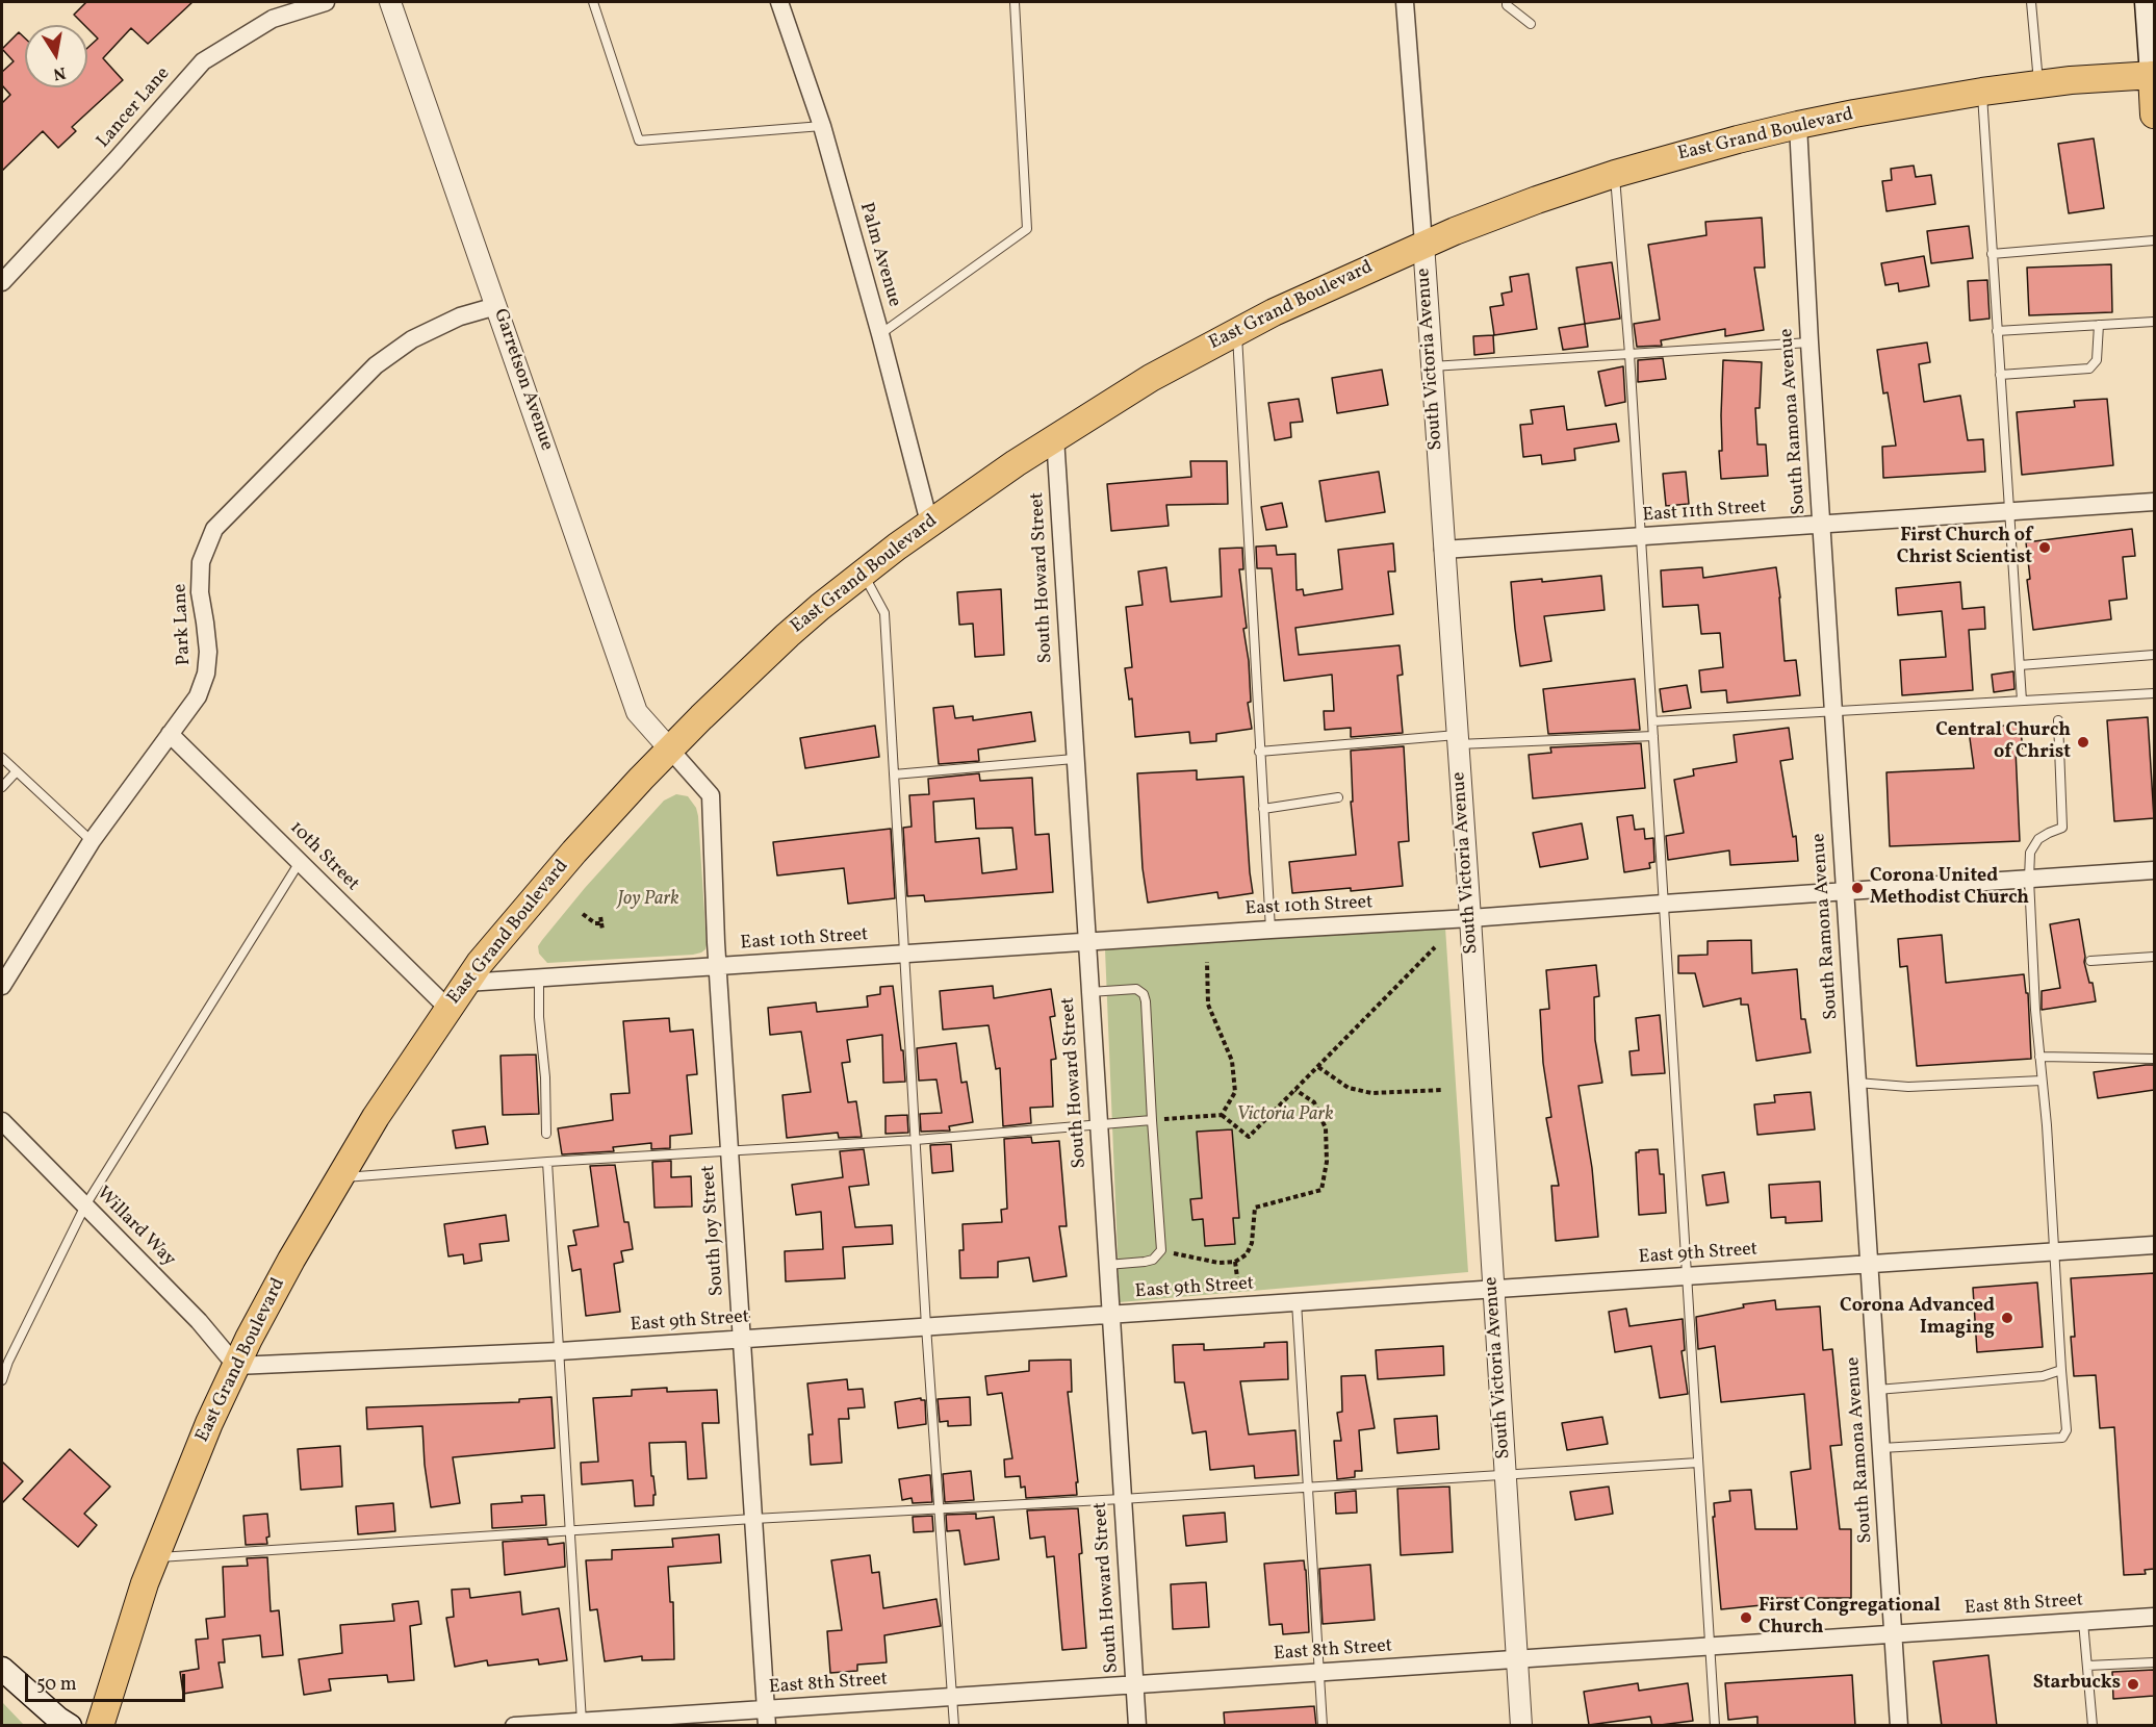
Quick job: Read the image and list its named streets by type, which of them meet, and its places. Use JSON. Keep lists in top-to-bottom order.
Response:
{
  "streets": {
    "main road": ["East Grand Boulevard"],
    "street": [
      "Lancer Lane",
      "Palm Avenue",
      "South Victoria Avenue",
      "Garretson Avenue",
      "South Ramona Avenue",
      "East 11th Street",
      "South Howard Street",
      "Park Lane",
      "10th Street",
      "East 10th Street",
      "Willard Way",
      "South Joy Street",
      "East 9th Street",
      "East 8th Street"
    ]
  },
  "crossings": [
    ["East Grand Boulevard", "Palm Avenue"],
    ["East Grand Boulevard", "South Victoria Avenue"],
    ["East Grand Boulevard", "Garretson Avenue"],
    ["East Grand Boulevard", "South Ramona Avenue"],
    ["East Grand Boulevard", "South Howard Street"],
    ["East Grand Boulevard", "10th Street"],
    ["East Grand Boulevard", "East 10th Street"],
    ["East Grand Boulevard", "Willard Way"],
    ["East Grand Boulevard", "South Joy Street"],
    ["East Grand Boulevard", "East 9th Street"],
    ["South Victoria Avenue", "East 11th Street"],
    ["South Victoria Avenue", "East 10th Street"],
    ["South Victoria Avenue", "East 9th Street"],
    ["South Victoria Avenue", "East 8th Street"],
    ["Garretson Avenue", "Park Lane"],
    ["Garretson Avenue", "South Joy Street"],
    ["South Ramona Avenue", "East 11th Street"],
    ["South Ramona Avenue", "East 10th Street"],
    ["South Ramona Avenue", "East 9th Street"],
    ["South Ramona Avenue", "East 8th Street"],
    ["South Howard Street", "East 10th Street"],
    ["South Howard Street", "East 9th Street"],
    ["South Howard Street", "East 8th Street"],
    ["Park Lane", "10th Street"],
    ["East 10th Street", "South Joy Street"],
    ["Willard Way", "East 9th Street"],
    ["South Joy Street", "East 9th Street"],
    ["South Joy Street", "East 8th Street"]
  ],
  "parks": ["Joy Park", "Victoria Park"],
  "places": [
    "First Church of Christ Scientist",
    "Central Church of Christ",
    "Corona United Methodist Church",
    "Corona Advanced Imaging",
    "First Congregational Church",
    "Starbucks"
  ],
  "scale_bar": "50 m",
  "north": "bottom"
}
